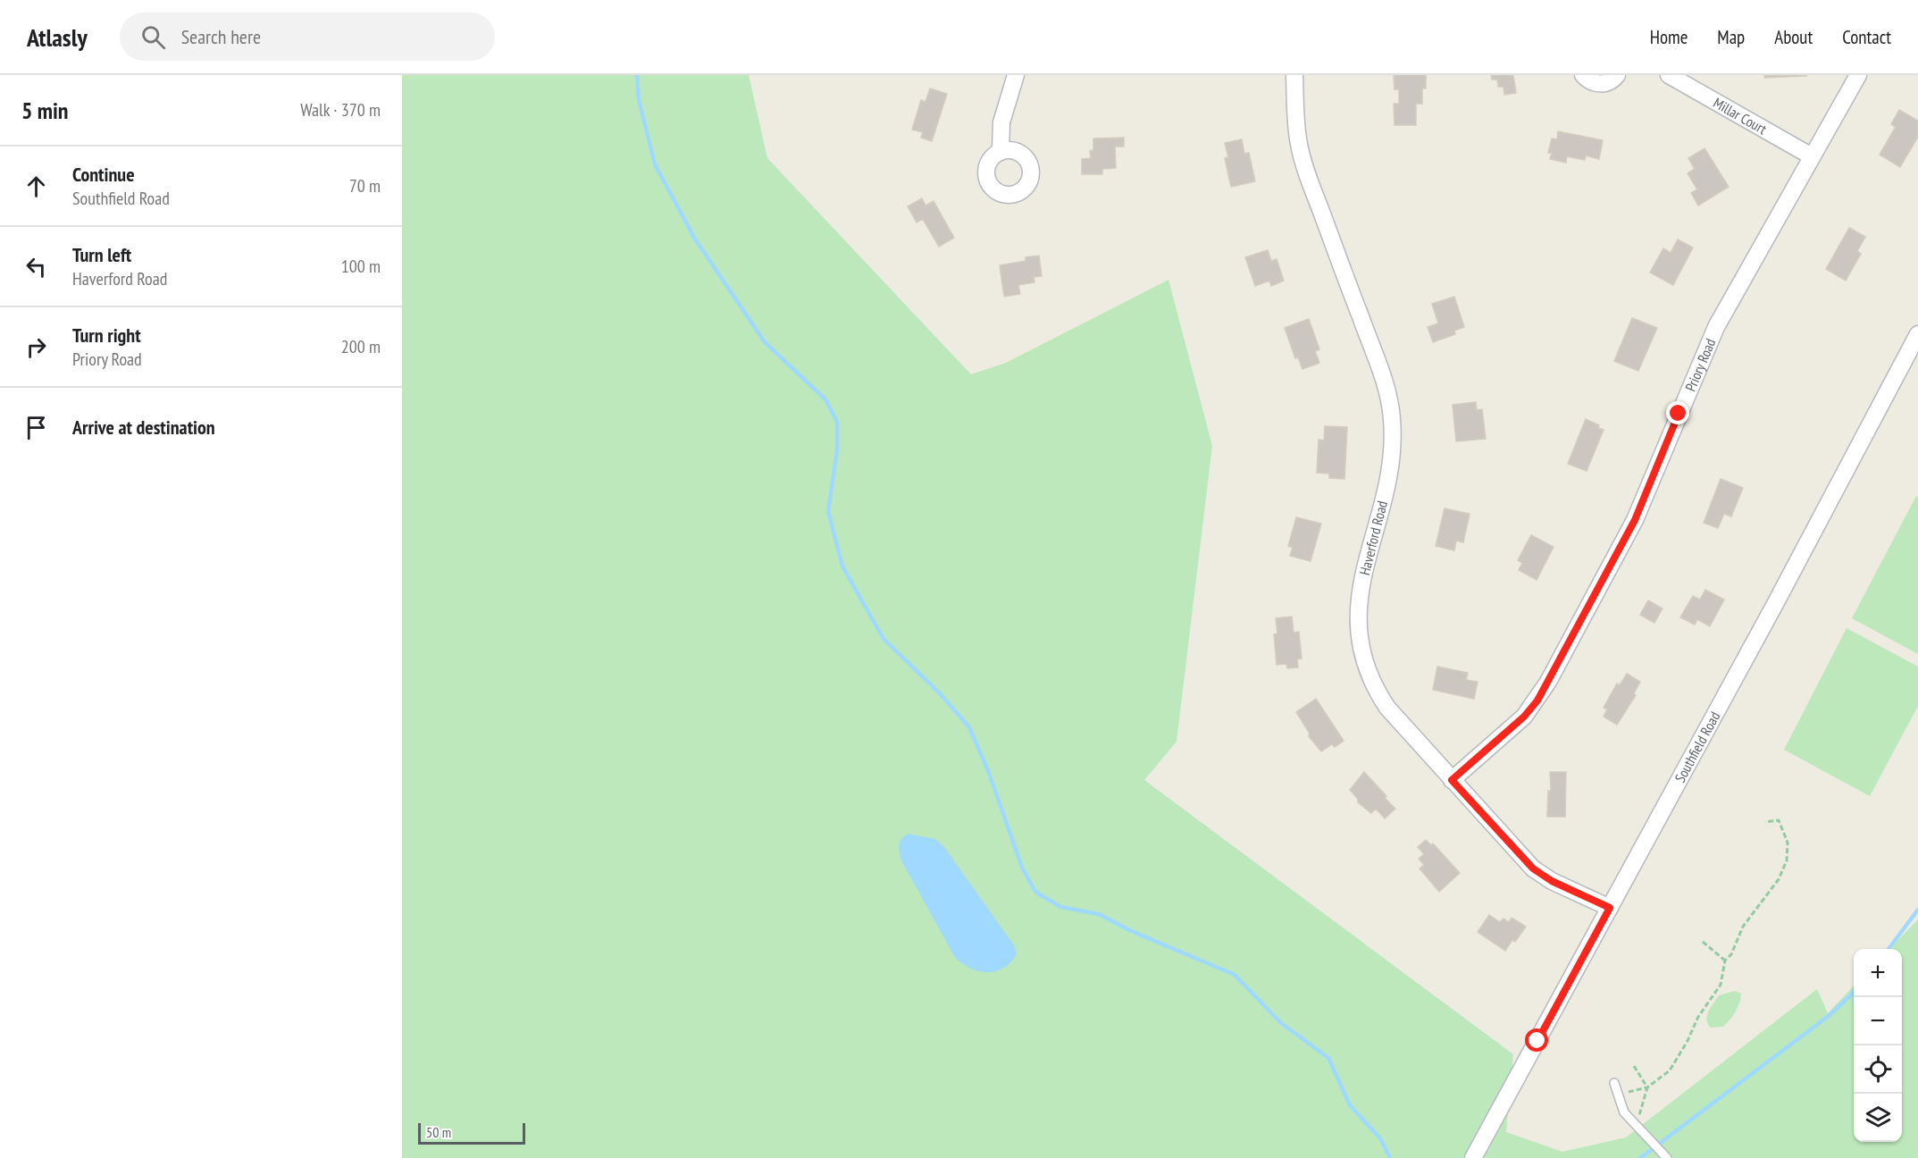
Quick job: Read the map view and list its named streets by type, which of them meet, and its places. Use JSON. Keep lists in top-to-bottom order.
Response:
{
  "streets": {
    "street": [
      "Millar Court",
      "Priory Road",
      "Haverford Road",
      "Southfield Road"
    ]
  },
  "crossings": [
    ["Millar Court", "Priory Road"],
    ["Priory Road", "Haverford Road"],
    ["Haverford Road", "Southfield Road"]
  ],
  "scale_bar": "50 m",
  "page": {
    "header": "Atlasly",
    "search": "Search here",
    "nav": [
      "Home",
      "Map",
      "About",
      "Contact"
    ],
    "heading": ["5 min", "Walk · 370 m"],
    "list": [
      ["Continue", "Southfield Road", "70 m"],
      ["Turn left", "Haverford Road", "100 m"],
      ["Turn right", "Priory Road", "200 m"],
      "Arrive at destination"
    ],
    "map_buttons": ["+", "−"],
    "scale": "50 m"
  }
}
